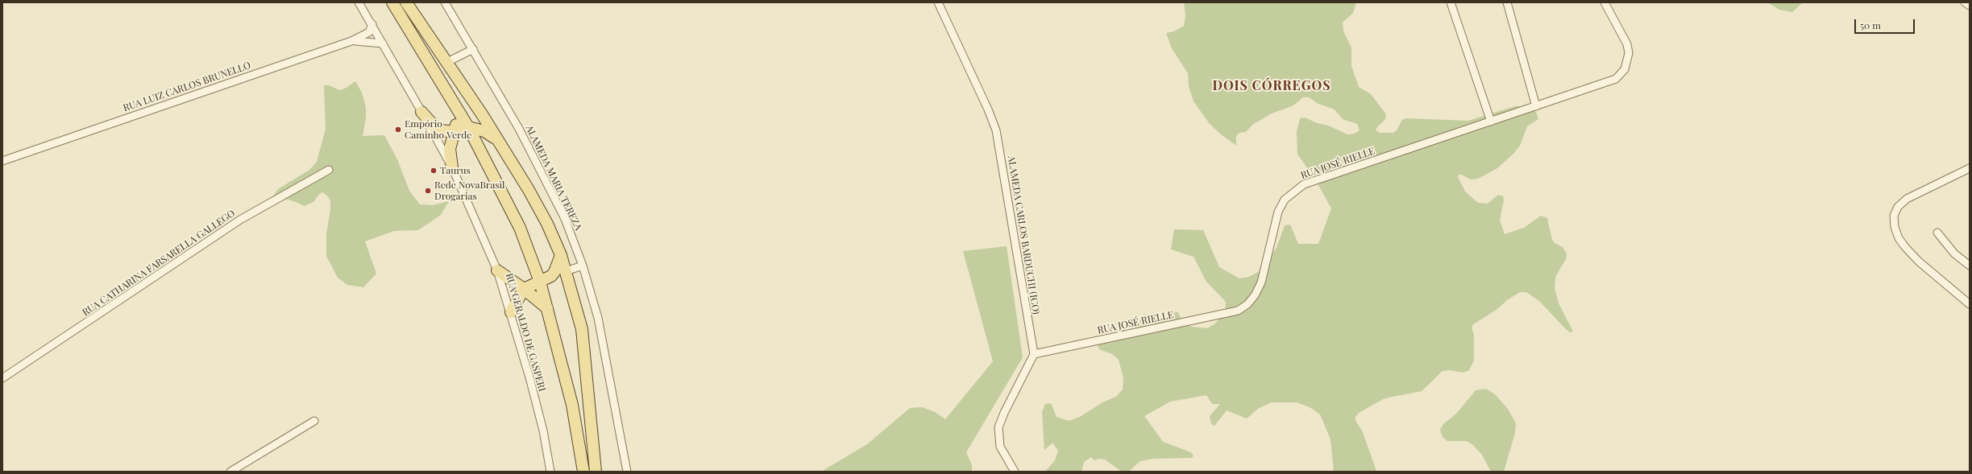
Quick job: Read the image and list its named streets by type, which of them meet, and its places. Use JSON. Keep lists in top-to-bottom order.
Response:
{
  "streets": {
    "street": [
      "RUA LUIZ CARLOS BRUNELLO",
      "RUA JOSÉ RIELLE",
      "ALAMEDA MARIA TEREZA",
      "ALAMEDA CARLOS BARDUCHI (ICO)",
      "RUA CATHARINA FARSARELLA GALLEGO",
      "RUA GERALDO DE GASPERI"
    ]
  },
  "crossings": [
    ["RUA LUIZ CARLOS BRUNELLO", "RUA GERALDO DE GASPERI"],
    ["RUA JOSÉ RIELLE", "ALAMEDA CARLOS BARDUCHI (ICO)"]
  ],
  "districts": ["DOIS CÓRREGOS"],
  "places": ["Empório Caminho Verde", "Taurus", "Rede NovaBrasil Drogarias"],
  "scale_bar": "50 m"
}
